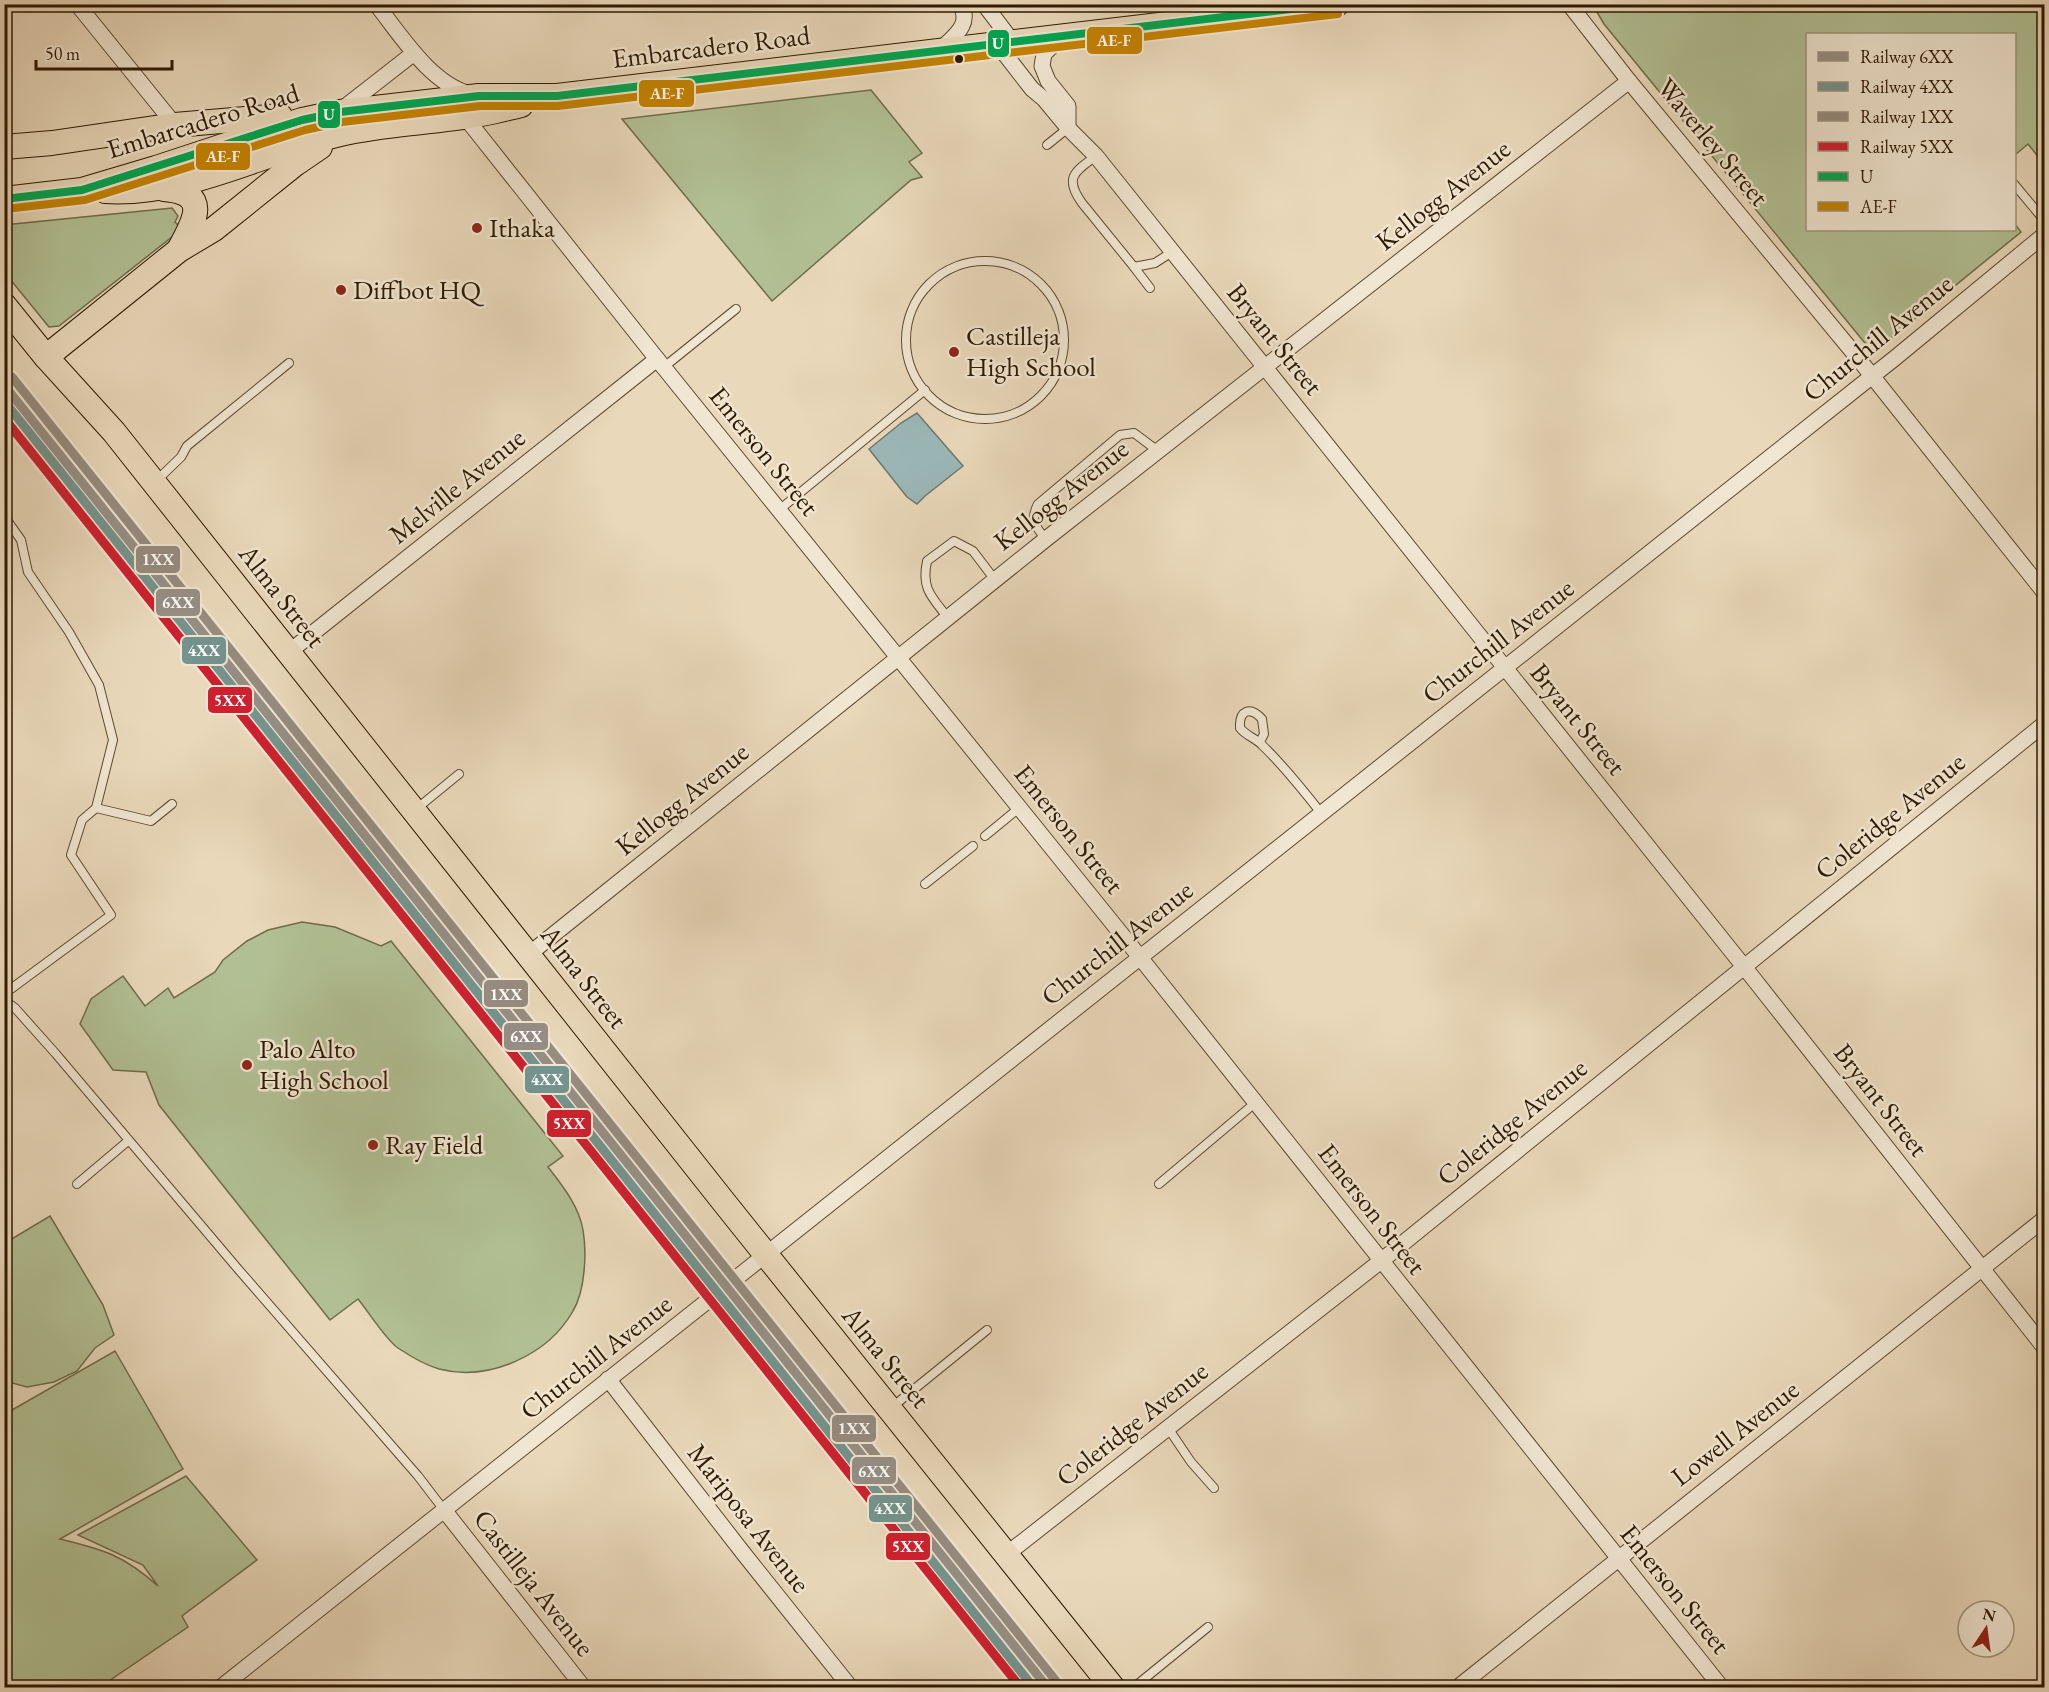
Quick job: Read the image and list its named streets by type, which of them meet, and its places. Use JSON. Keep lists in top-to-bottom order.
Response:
{
  "streets": {
    "main road": ["Embarcadero Road", "Alma Street"],
    "street": [
      "Waverley Street",
      "Kellogg Avenue",
      "Churchill Avenue",
      "Bryant Street",
      "Emerson Street",
      "Melville Avenue",
      "Coleridge Avenue",
      "Lowell Avenue",
      "Mariposa Avenue",
      "Castilleja Avenue"
    ]
  },
  "crossings": [
    ["Embarcadero Road", "Bryant Street"],
    ["Embarcadero Road", "Emerson Street"],
    ["Waverley Street", "Kellogg Avenue"],
    ["Waverley Street", "Churchill Avenue"],
    ["Kellogg Avenue", "Bryant Street"],
    ["Kellogg Avenue", "Emerson Street"],
    ["Kellogg Avenue", "Alma Street"],
    ["Churchill Avenue", "Bryant Street"],
    ["Churchill Avenue", "Emerson Street"],
    ["Churchill Avenue", "Alma Street"],
    ["Churchill Avenue", "Mariposa Avenue"],
    ["Churchill Avenue", "Castilleja Avenue"],
    ["Bryant Street", "Coleridge Avenue"],
    ["Bryant Street", "Lowell Avenue"],
    ["Emerson Street", "Melville Avenue"],
    ["Emerson Street", "Coleridge Avenue"],
    ["Emerson Street", "Lowell Avenue"],
    ["Melville Avenue", "Alma Street"],
    ["Alma Street", "Coleridge Avenue"]
  ],
  "places": [
    "Ithaka",
    "Diffbot HQ",
    "Castilleja High School",
    "Palo Alto High School",
    "Ray Field"
  ],
  "lines": [
    "transit line U",
    "transit line AE-F",
    "rail line 1XX",
    "rail line 6XX",
    "rail line 4XX",
    "rail line 5XX"
  ],
  "legend": [
    "Railway 6XX",
    "Railway 4XX",
    "Railway 1XX",
    "Railway 5XX",
    "U",
    "AE-F"
  ],
  "scale_bar": "50 m",
  "north": "top"
}
